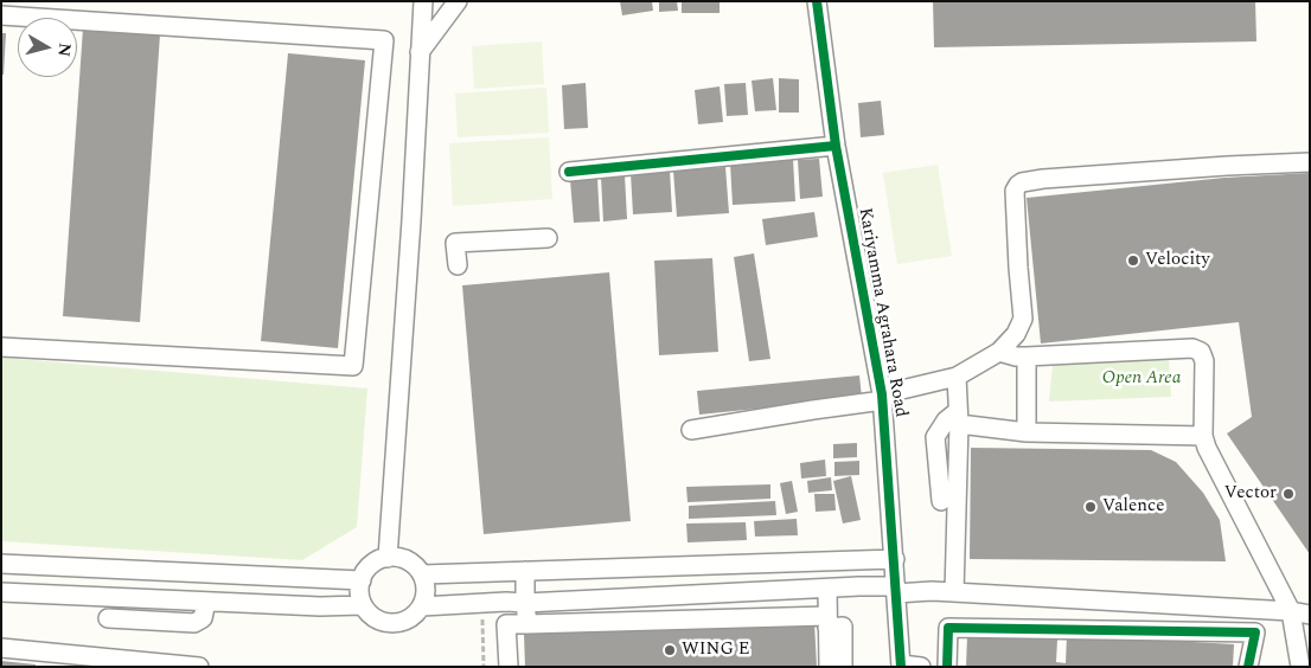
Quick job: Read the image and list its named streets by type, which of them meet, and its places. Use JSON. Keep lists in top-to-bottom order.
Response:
{
  "streets": {
    "street": ["Kariyamma Agrahara Road"]
  },
  "parks": ["Open Area"],
  "places": [
    "Velocity",
    "Vector",
    "Valence",
    "WING E"
  ],
  "north": "right"
}
